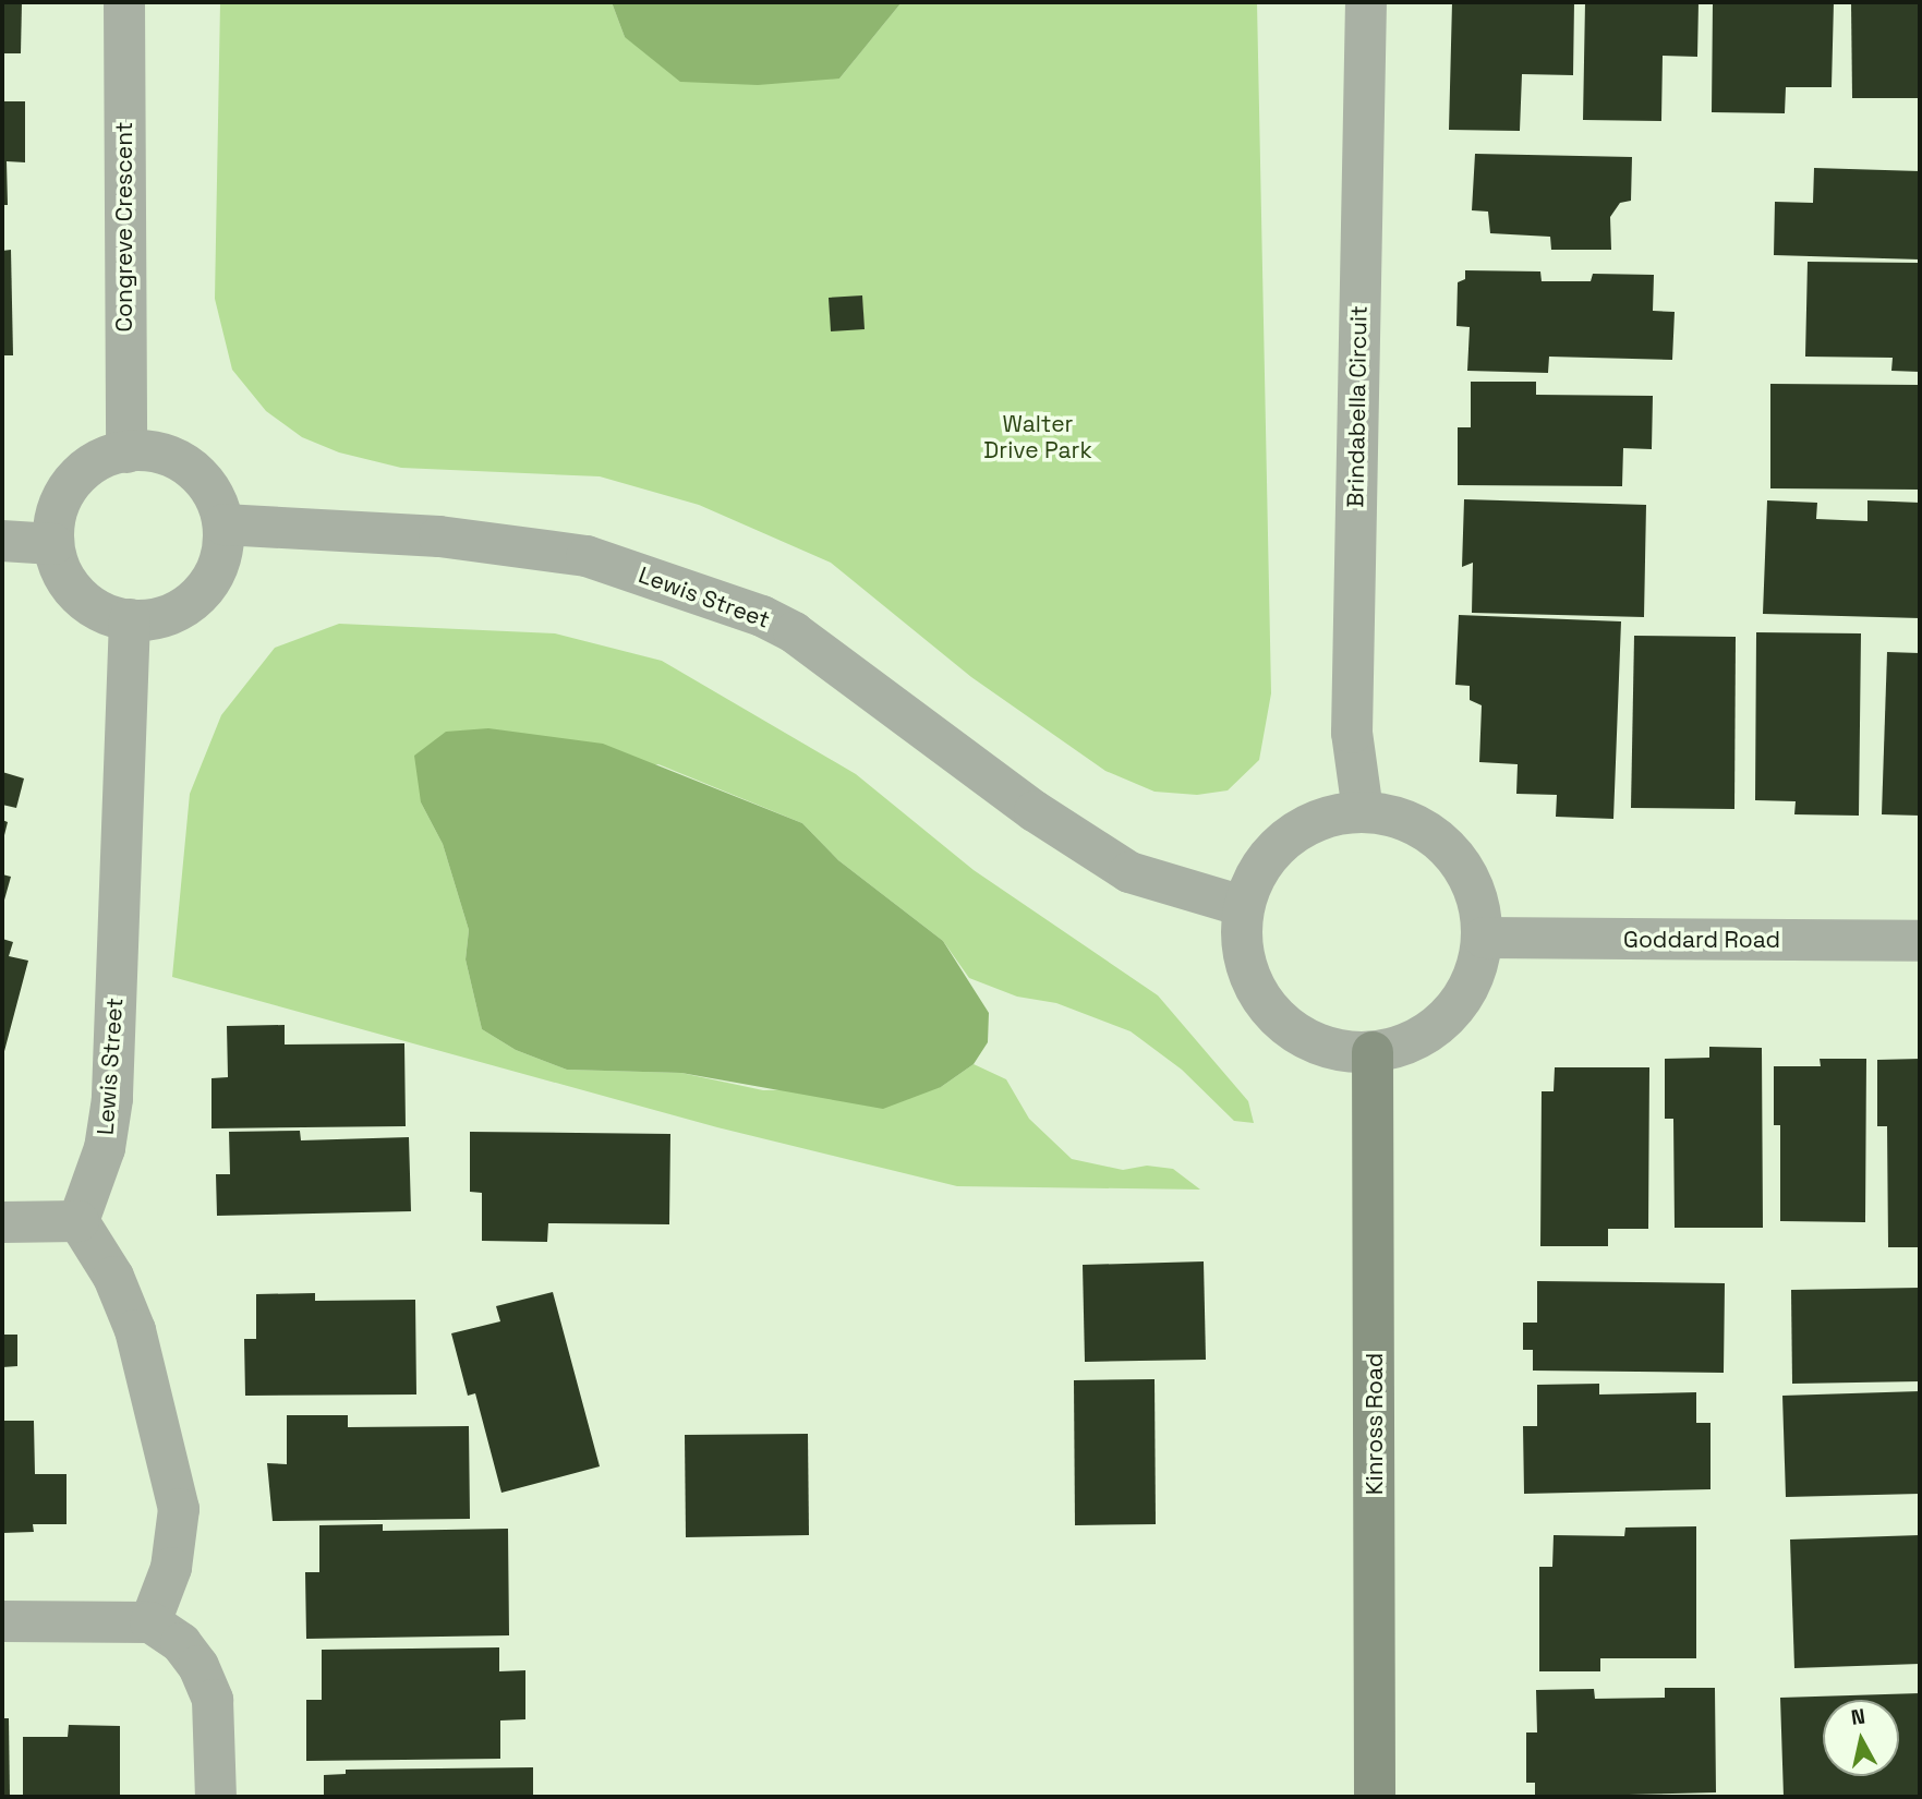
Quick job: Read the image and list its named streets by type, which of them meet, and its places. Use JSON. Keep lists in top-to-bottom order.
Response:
{
  "streets": {
    "street": [
      "Congreve Crescent",
      "Brindabella Circuit",
      "Lewis Street",
      "Goddard Road",
      "Kinross Road"
    ]
  },
  "crossings": [
    ["Congreve Crescent", "Lewis Street"],
    ["Brindabella Circuit", "Lewis Street"],
    ["Brindabella Circuit", "Goddard Road"],
    ["Brindabella Circuit", "Kinross Road"],
    ["Lewis Street", "Goddard Road"],
    ["Lewis Street", "Kinross Road"],
    ["Goddard Road", "Kinross Road"]
  ],
  "parks": ["Walter Drive Park"],
  "north": "top"
}
